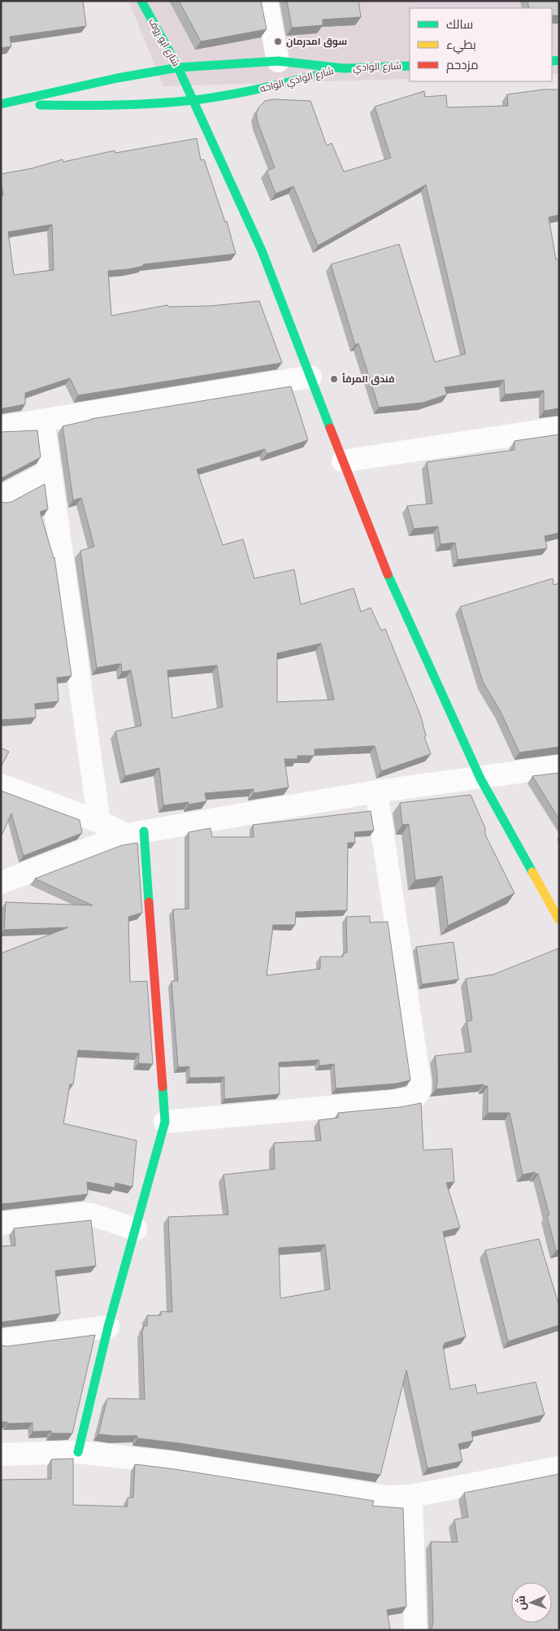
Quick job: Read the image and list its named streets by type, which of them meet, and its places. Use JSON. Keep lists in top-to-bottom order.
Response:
{
  "streets": {
    "street": ["شارع ابو روف", "شارع الوادي", "شارع الوادي الواحه"]
  },
  "crossings": [
    ["شارع ابو روف", "شارع الوادي الواحه"],
    ["شارع الوادي", "شارع الوادي الواحه"]
  ],
  "places": ["سوق امدرمان", "فندق المرفأ"],
  "legend": ["سالك", "بطيء", "مزدحم"],
  "north": "left"
}
